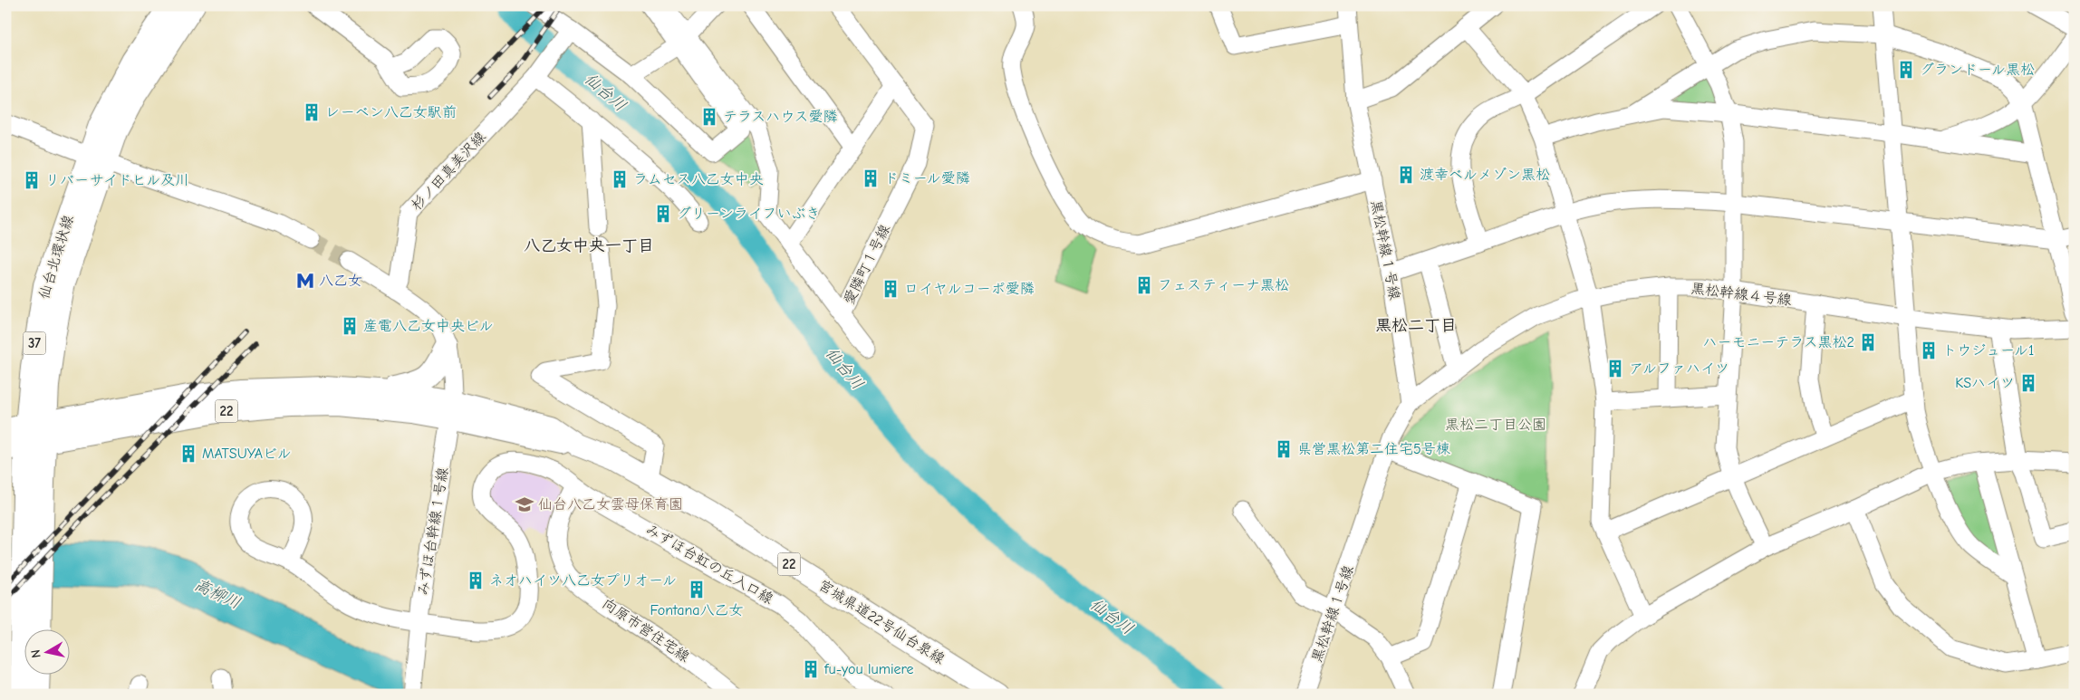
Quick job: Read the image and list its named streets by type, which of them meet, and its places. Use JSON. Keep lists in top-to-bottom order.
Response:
{
  "streets": {
    "main road": [
      "仙台北環状線",
      "37",
      "22",
      "宮城県道22号仙台泉線"
    ],
    "street": [
      "杉ノ田真美沢線",
      "黒松幹線１号線",
      "愛隣町１号線",
      "黒松幹線４号線",
      "みずほ台幹線１号線",
      "みずほ台虹の丘入口線",
      "向原市営住宅線"
    ]
  },
  "crossings": [
    ["杉ノ田真美沢線", "みずほ台幹線１号線"],
    ["黒松幹線１号線", "黒松幹線４号線"],
    ["仙台北環状線", "22"],
    ["22", "みずほ台幹線１号線"],
    ["22", "宮城県道22号仙台泉線"],
    ["みずほ台幹線１号線", "みずほ台虹の丘入口線"],
    ["みずほ台幹線１号線", "宮城県道22号仙台泉線"],
    ["みずほ台虹の丘入口線", "向原市営住宅線"]
  ],
  "districts": ["八乙女中央一丁目", "黒松二丁目"],
  "water": ["仙台川", "高柳川"],
  "parks": ["黒松二丁目公園"],
  "places": {
    "building": [
      "グランドール黒松",
      "レーベン八乙女駅前",
      "テラスハウス愛隣",
      "渡幸ベルメゾン黒松",
      "ドミール愛隣",
      "ラムセス八乙女中央",
      "リバーサイドヒル及川",
      "グリーンライフいぶき",
      "フェスティーナ黒松",
      "ロイヤルコーポ愛隣",
      "産電八乙女中央ビル",
      "ハーモニーテラス黒松2",
      "トウジュール1",
      "アルファハイツ",
      "KSハイツ",
      "県営黒松第二住宅5号棟",
      "MATSUYAビル",
      "ネオハイツ八乙女プリオール",
      "Fontana八乙女",
      "fu-you lumiere"
    ],
    "metro station": ["八乙女"],
    "school or university": ["仙台八乙女雲母保育園"]
  },
  "north": "left"
}
